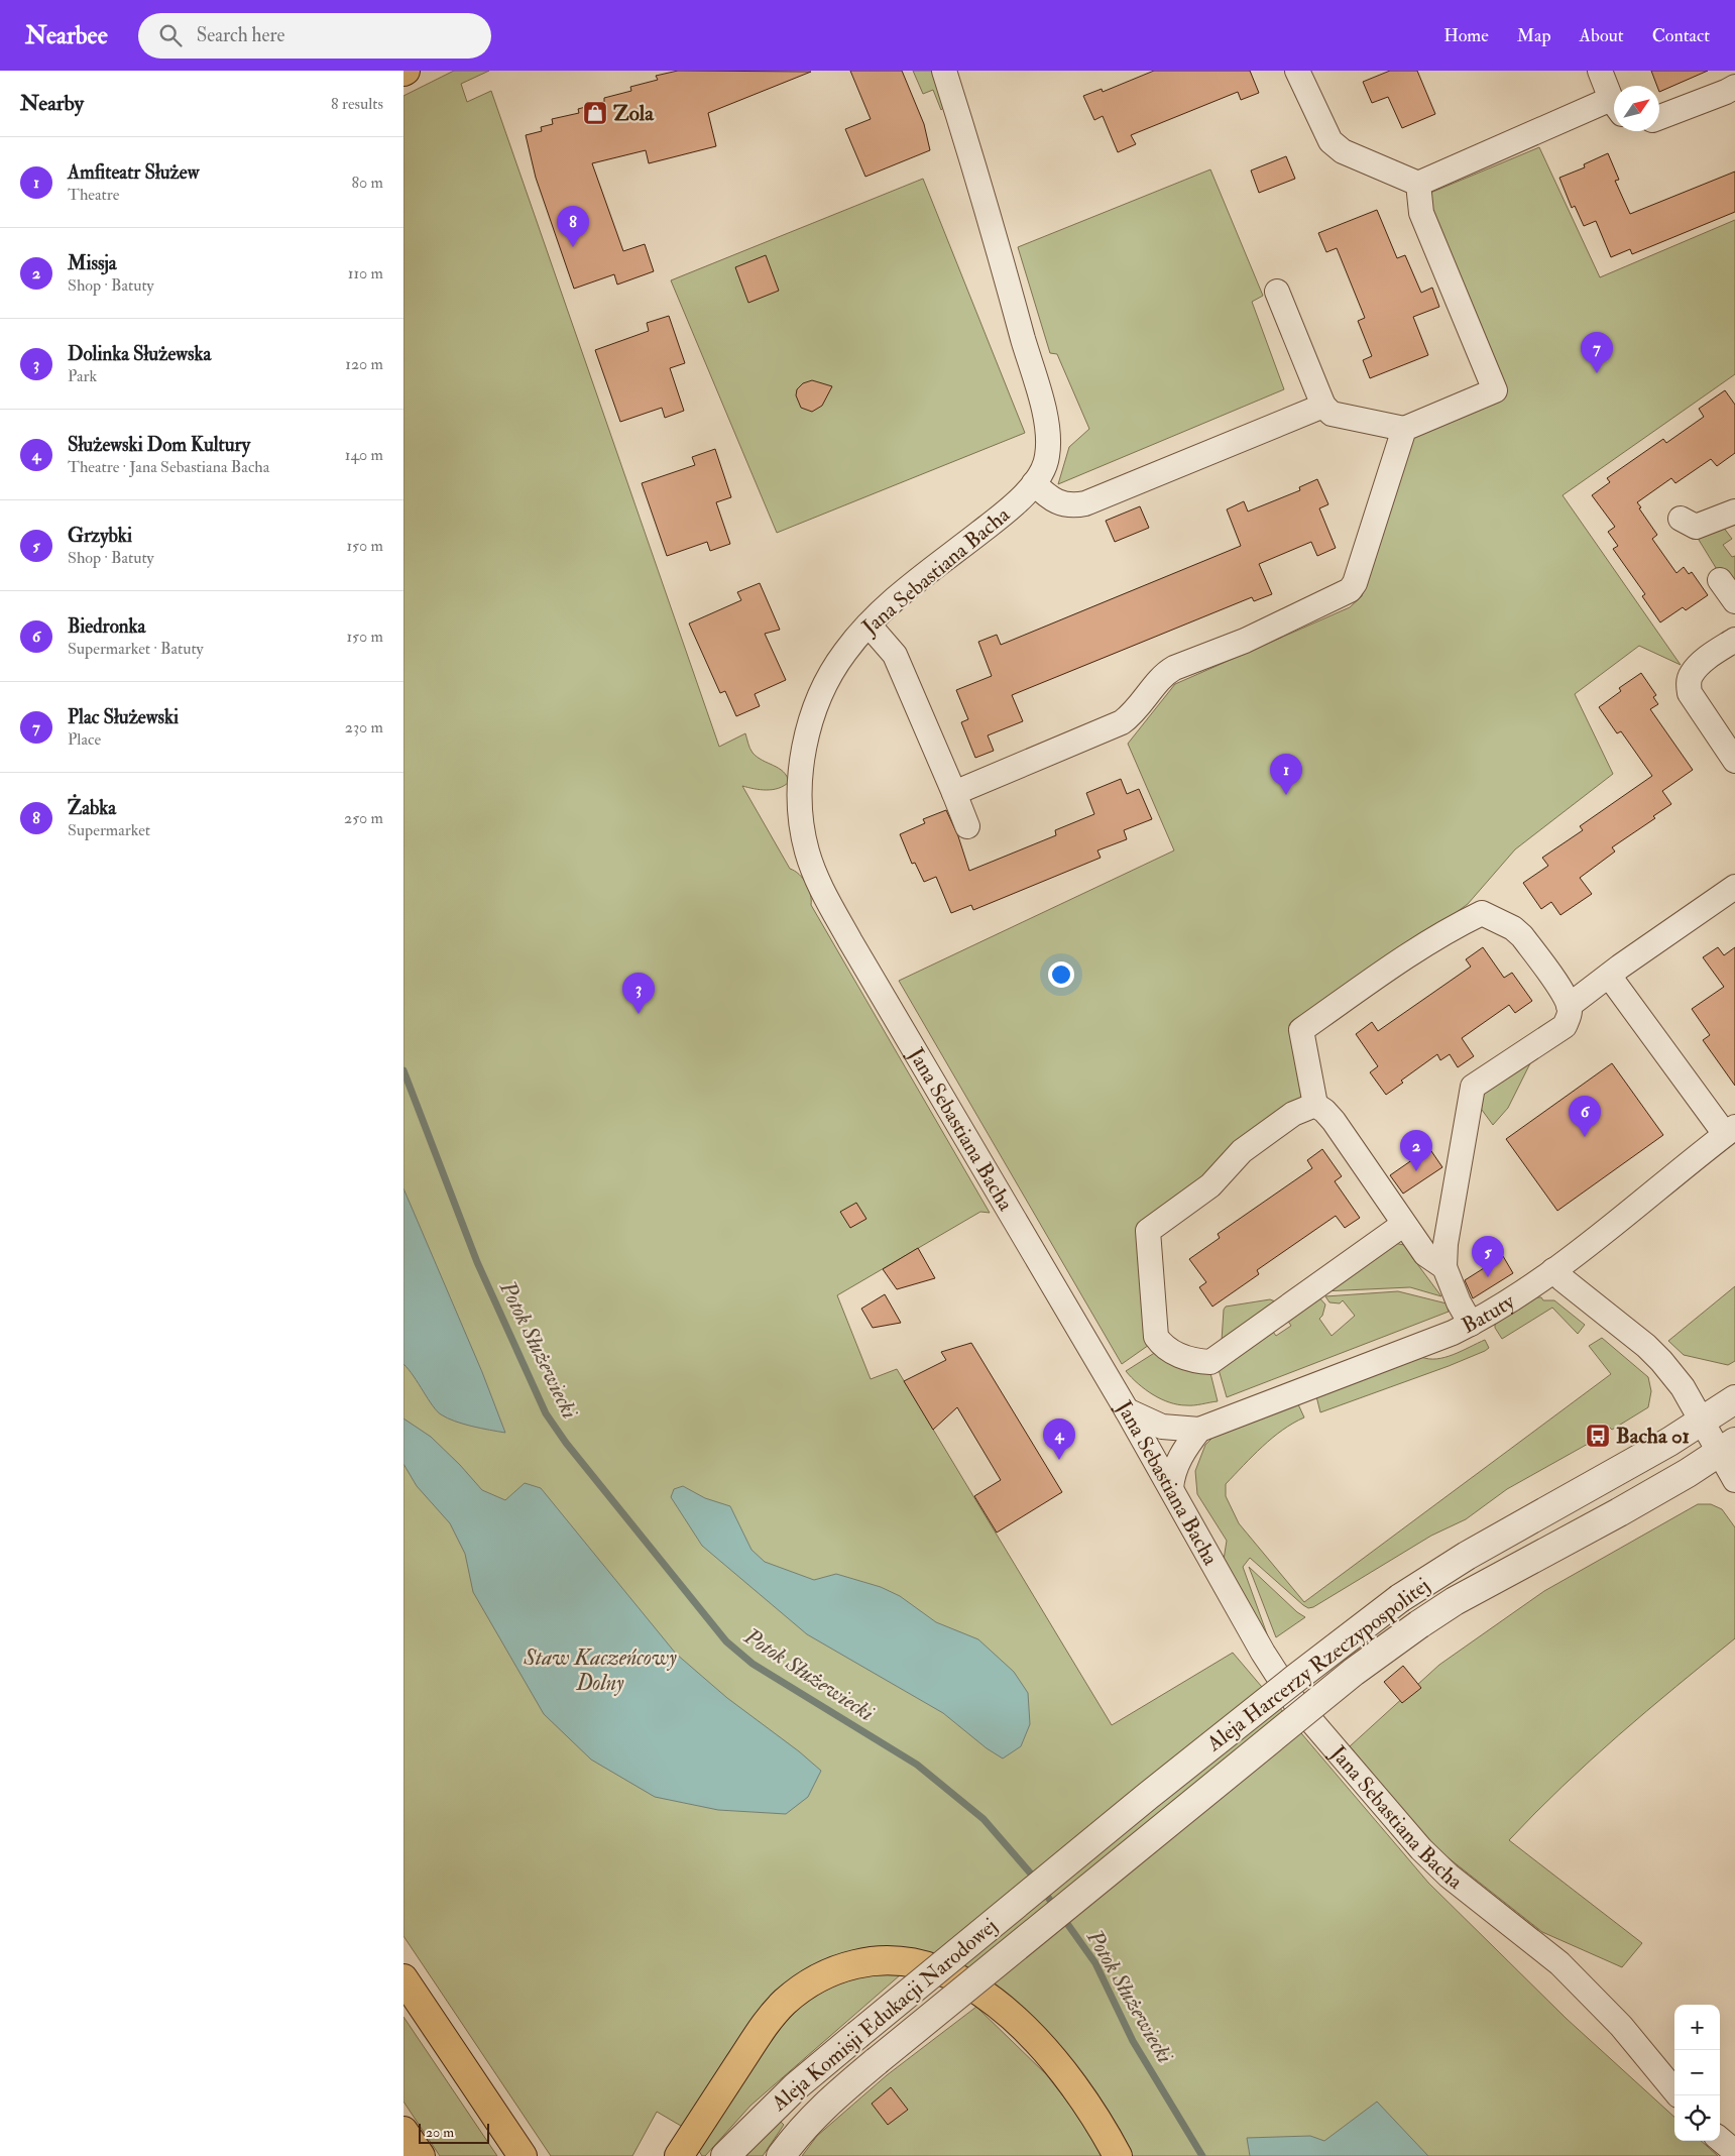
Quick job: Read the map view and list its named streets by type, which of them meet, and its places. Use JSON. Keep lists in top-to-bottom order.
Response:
{
  "streets": {
    "street": [
      "Jana Sebastiana Bacha",
      "Batuty",
      "Aleja Harcerzy Rzeczypospolitej",
      "Aleja Komisji Edukacji Narodowej"
    ]
  },
  "crossings": [
    ["Jana Sebastiana Bacha", "Batuty"],
    ["Aleja Harcerzy Rzeczypospolitej", "Aleja Komisji Edukacji Narodowej"]
  ],
  "water": ["Potok Służewiecki", "Staw Kaczeńcowy Dolny"],
  "places": {
    "shop": ["Zola"],
    "bus stop": ["Bacha 01"]
  },
  "scale_bar": "20 m",
  "north": "top right",
  "page": {
    "header": "Nearbee",
    "search": "Search here",
    "nav": [
      "Home",
      "Map",
      "About",
      "Contact"
    ],
    "heading": ["Nearby", "8 results"],
    "list": [
      {
        "mark": "1",
        "name": "Amfiteatr Służew",
        "note": "Theatre",
        "value": "80 m"
      },
      {
        "mark": "2",
        "name": "Missja",
        "note": "Shop · Batuty",
        "value": "110 m"
      },
      {
        "mark": "3",
        "name": "Dolinka Służewska",
        "note": "Park",
        "value": "120 m"
      },
      {
        "mark": "4",
        "name": "Służewski Dom Kultury",
        "note": "Theatre · Jana Sebastiana Bacha",
        "value": "140 m"
      },
      {
        "mark": "5",
        "name": "Grzybki",
        "note": "Shop · Batuty",
        "value": "150 m"
      },
      {
        "mark": "6",
        "name": "Biedronka",
        "note": "Supermarket · Batuty",
        "value": "150 m"
      },
      {
        "mark": "7",
        "name": "Plac Służewski",
        "note": "Place",
        "value": "230 m"
      },
      {
        "mark": "8",
        "name": "Żabka",
        "note": "Supermarket",
        "value": "250 m"
      }
    ],
    "pins": [
      "8",
      "7",
      "1",
      "3",
      "6",
      "2",
      "5",
      "4"
    ],
    "map_buttons": ["+", "−"],
    "scale": "20 m"
  }
}
